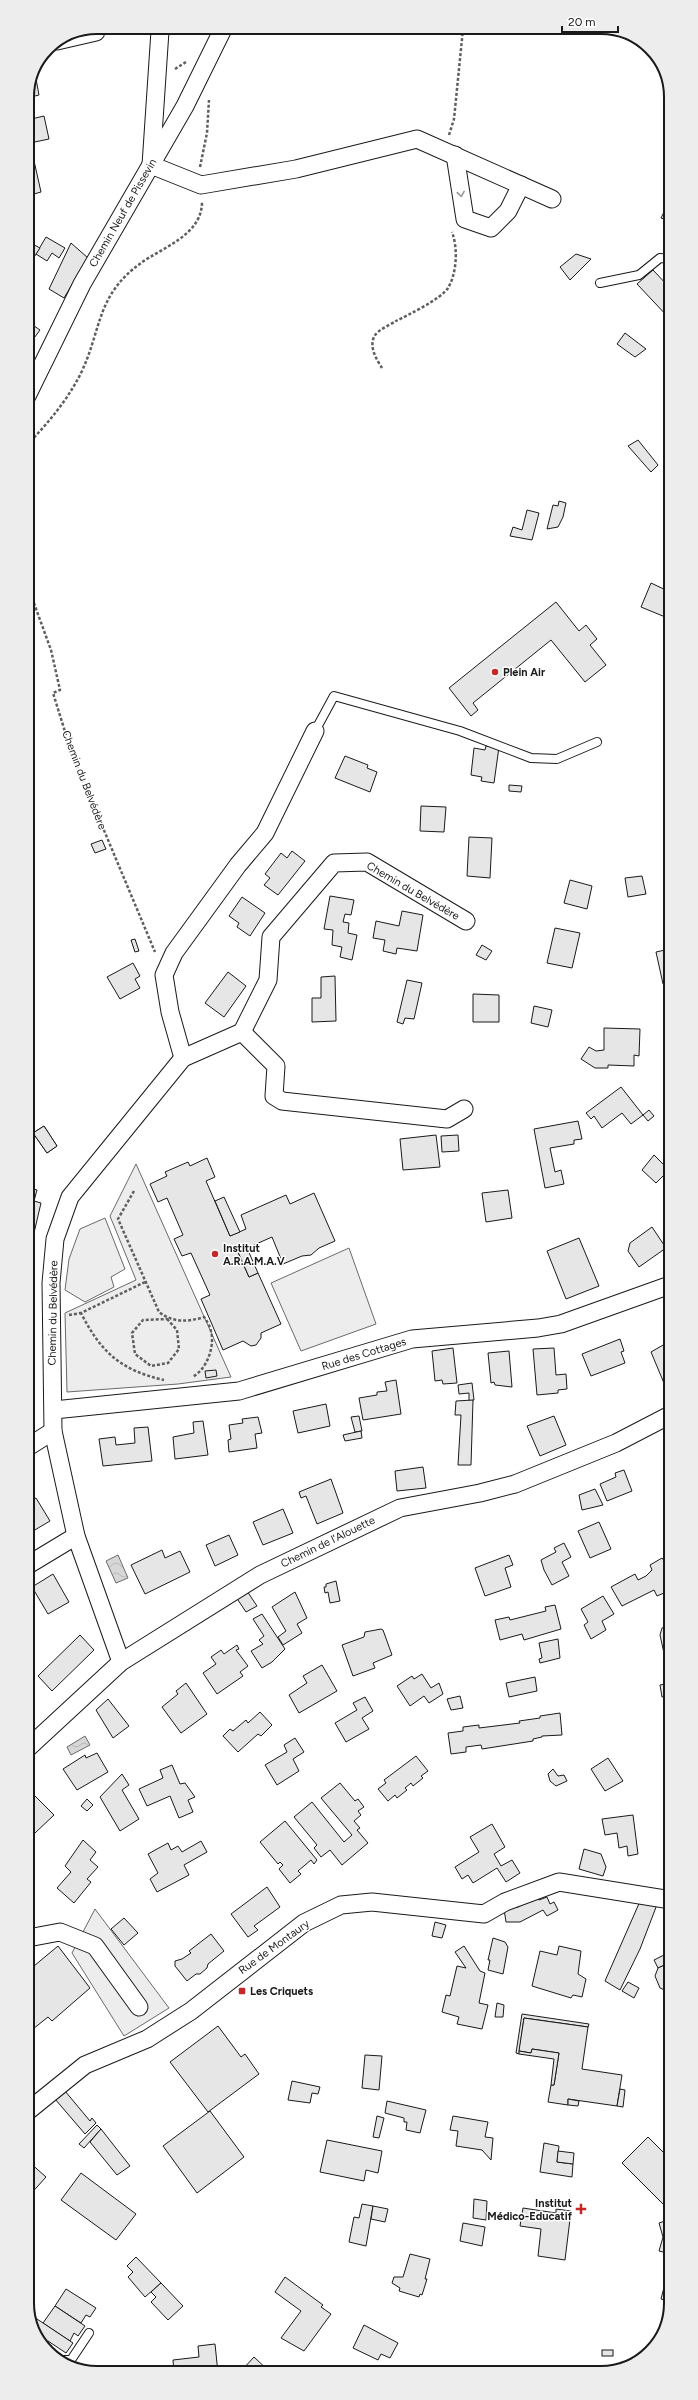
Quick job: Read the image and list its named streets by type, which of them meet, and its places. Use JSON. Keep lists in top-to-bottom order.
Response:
{
  "streets": {
    "street": [
      "Chemin Neuf de Pissevin",
      "Chemin du Belvédère",
      "Rue des Cottages",
      "Chemin de l'Alouette",
      "Rue de Montaury"
    ]
  },
  "crossings": [
    ["Chemin du Belvédère", "Rue des Cottages"],
    ["Chemin du Belvédère", "Chemin de l'Alouette"]
  ],
  "places": {
    "other": ["Plein Air", "Institut A.R.A.M.A.V"],
    "transit": ["Les Criquets"],
    "health": ["Institut Médico-Educatif"]
  },
  "scale_bar": "20 m"
}
